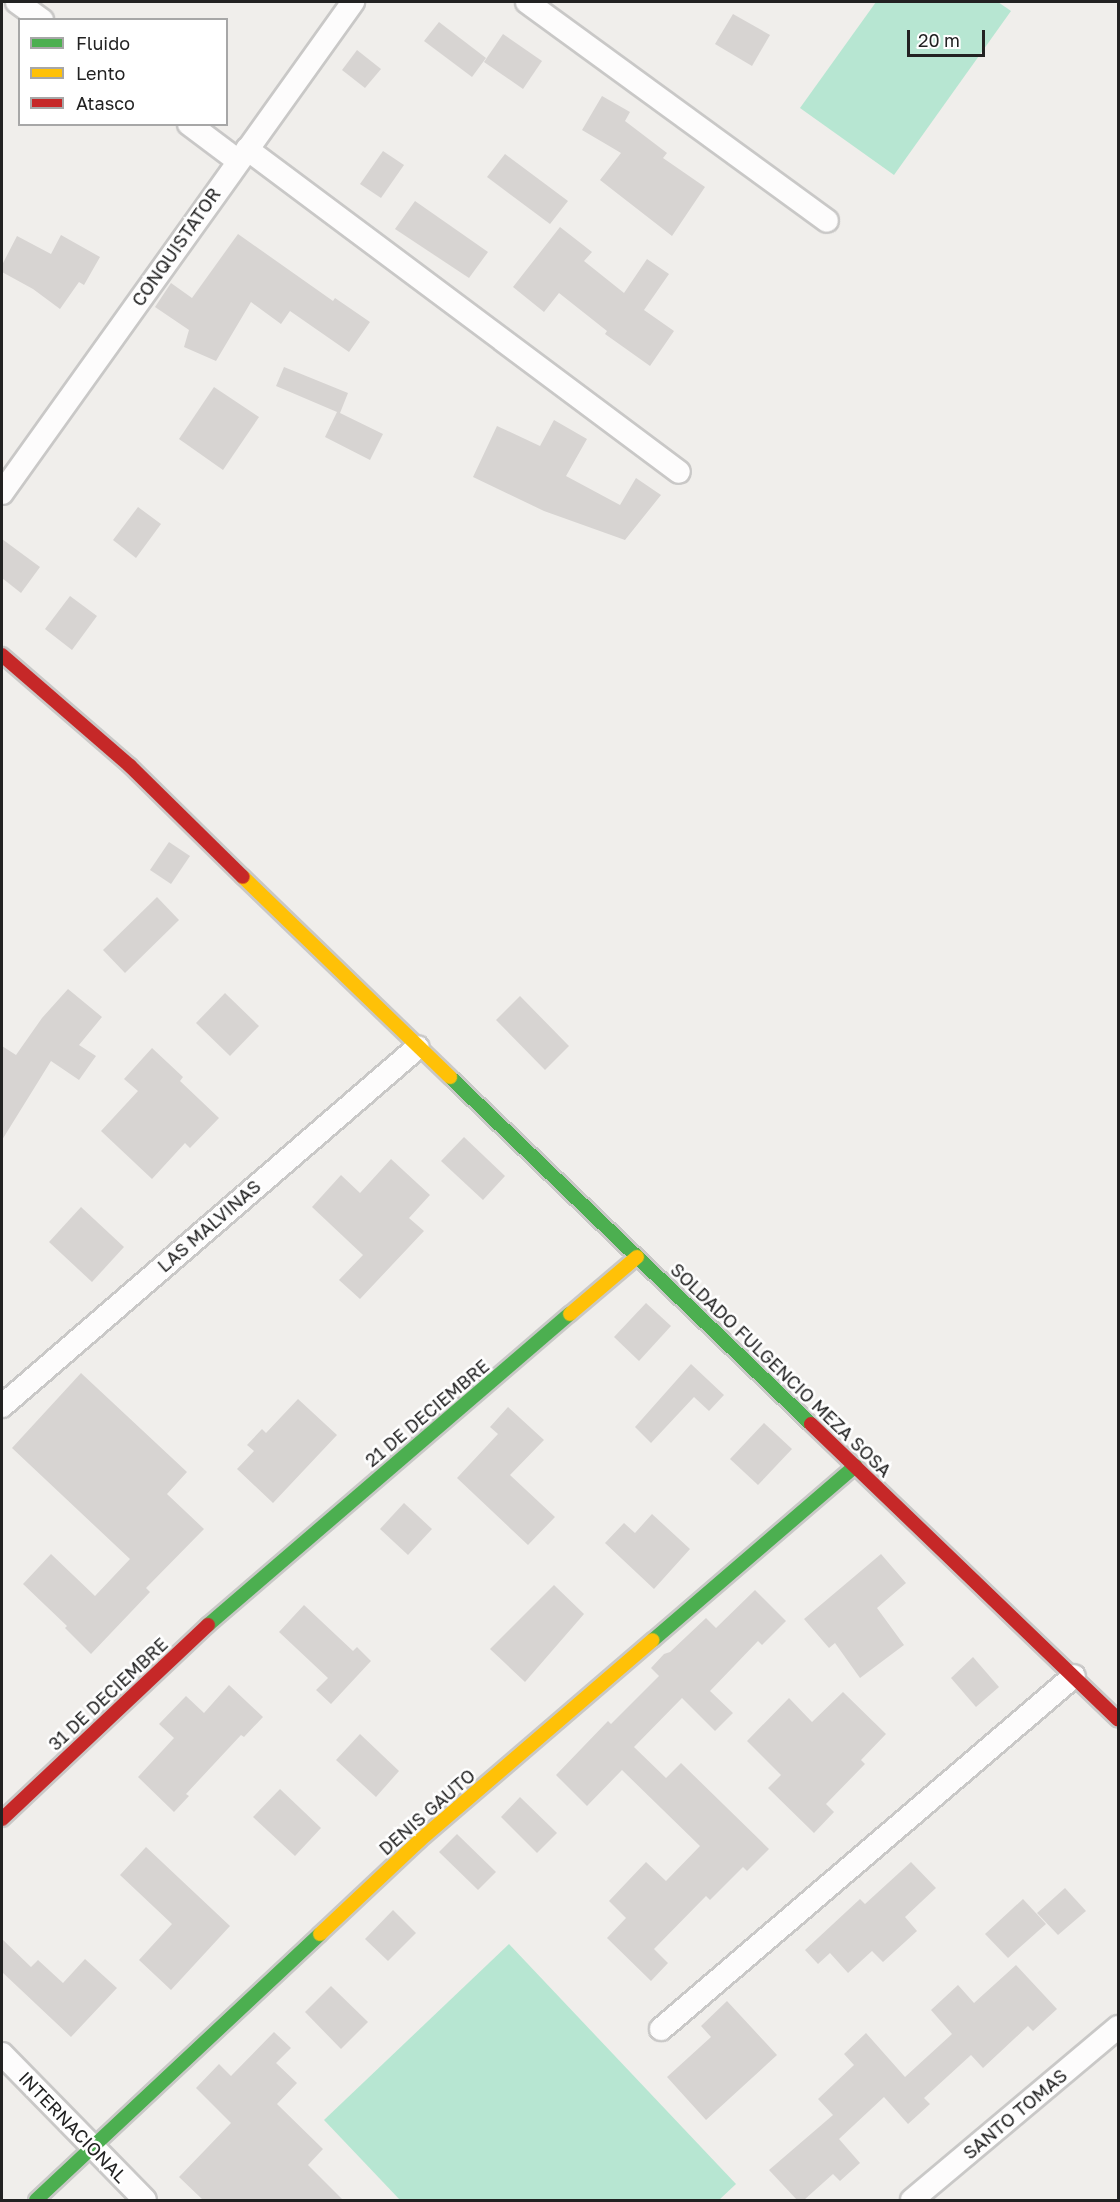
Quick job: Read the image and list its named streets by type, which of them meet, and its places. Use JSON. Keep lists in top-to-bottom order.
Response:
{
  "streets": {
    "street": [
      "CONQUISTATOR",
      "LAS MALVINAS",
      "SOLDADO FULGENCIO MEZA SOSA",
      "21 DE DECIEMBRE",
      "31 DE DECIEMBRE",
      "DENIS GAUTO",
      "SANTO TOMAS",
      "INTERNACIONAL"
    ]
  },
  "crossings": [
    ["LAS MALVINAS", "SOLDADO FULGENCIO MEZA SOSA"],
    ["SOLDADO FULGENCIO MEZA SOSA", "21 DE DECIEMBRE"],
    ["SOLDADO FULGENCIO MEZA SOSA", "DENIS GAUTO"],
    ["21 DE DECIEMBRE", "31 DE DECIEMBRE"],
    ["DENIS GAUTO", "INTERNACIONAL"]
  ],
  "legend": ["Fluido", "Lento", "Atasco"],
  "scale_bar": "20 m"
}
